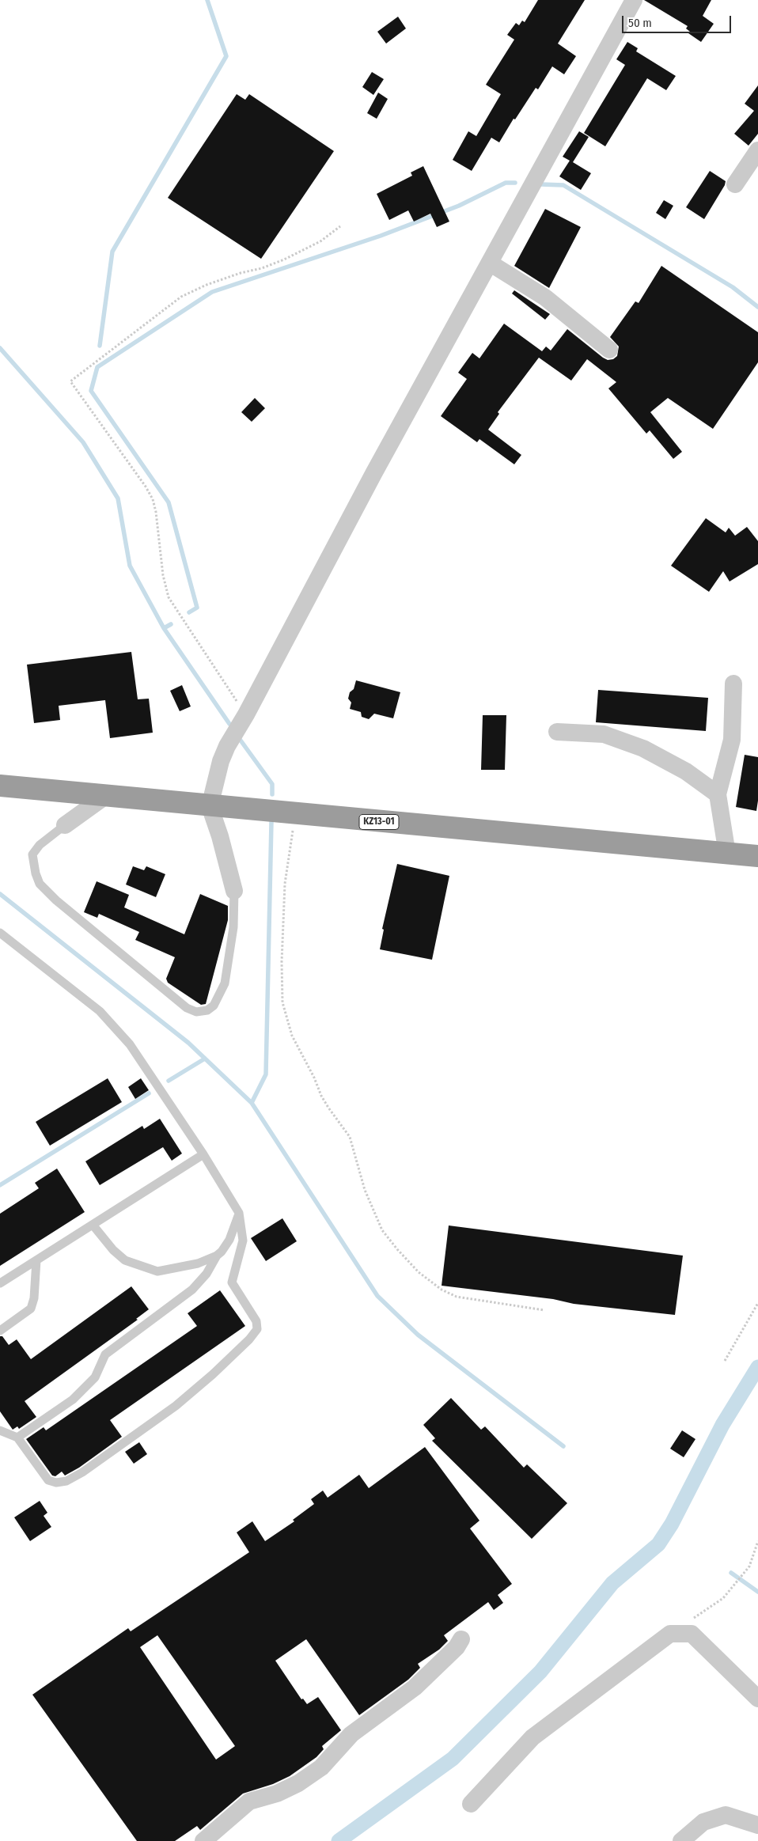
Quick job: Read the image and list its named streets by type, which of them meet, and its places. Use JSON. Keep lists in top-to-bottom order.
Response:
{
  "streets": {
    "highway": ["KZ13-01"]
  },
  "scale_bar": "50 m"
}
